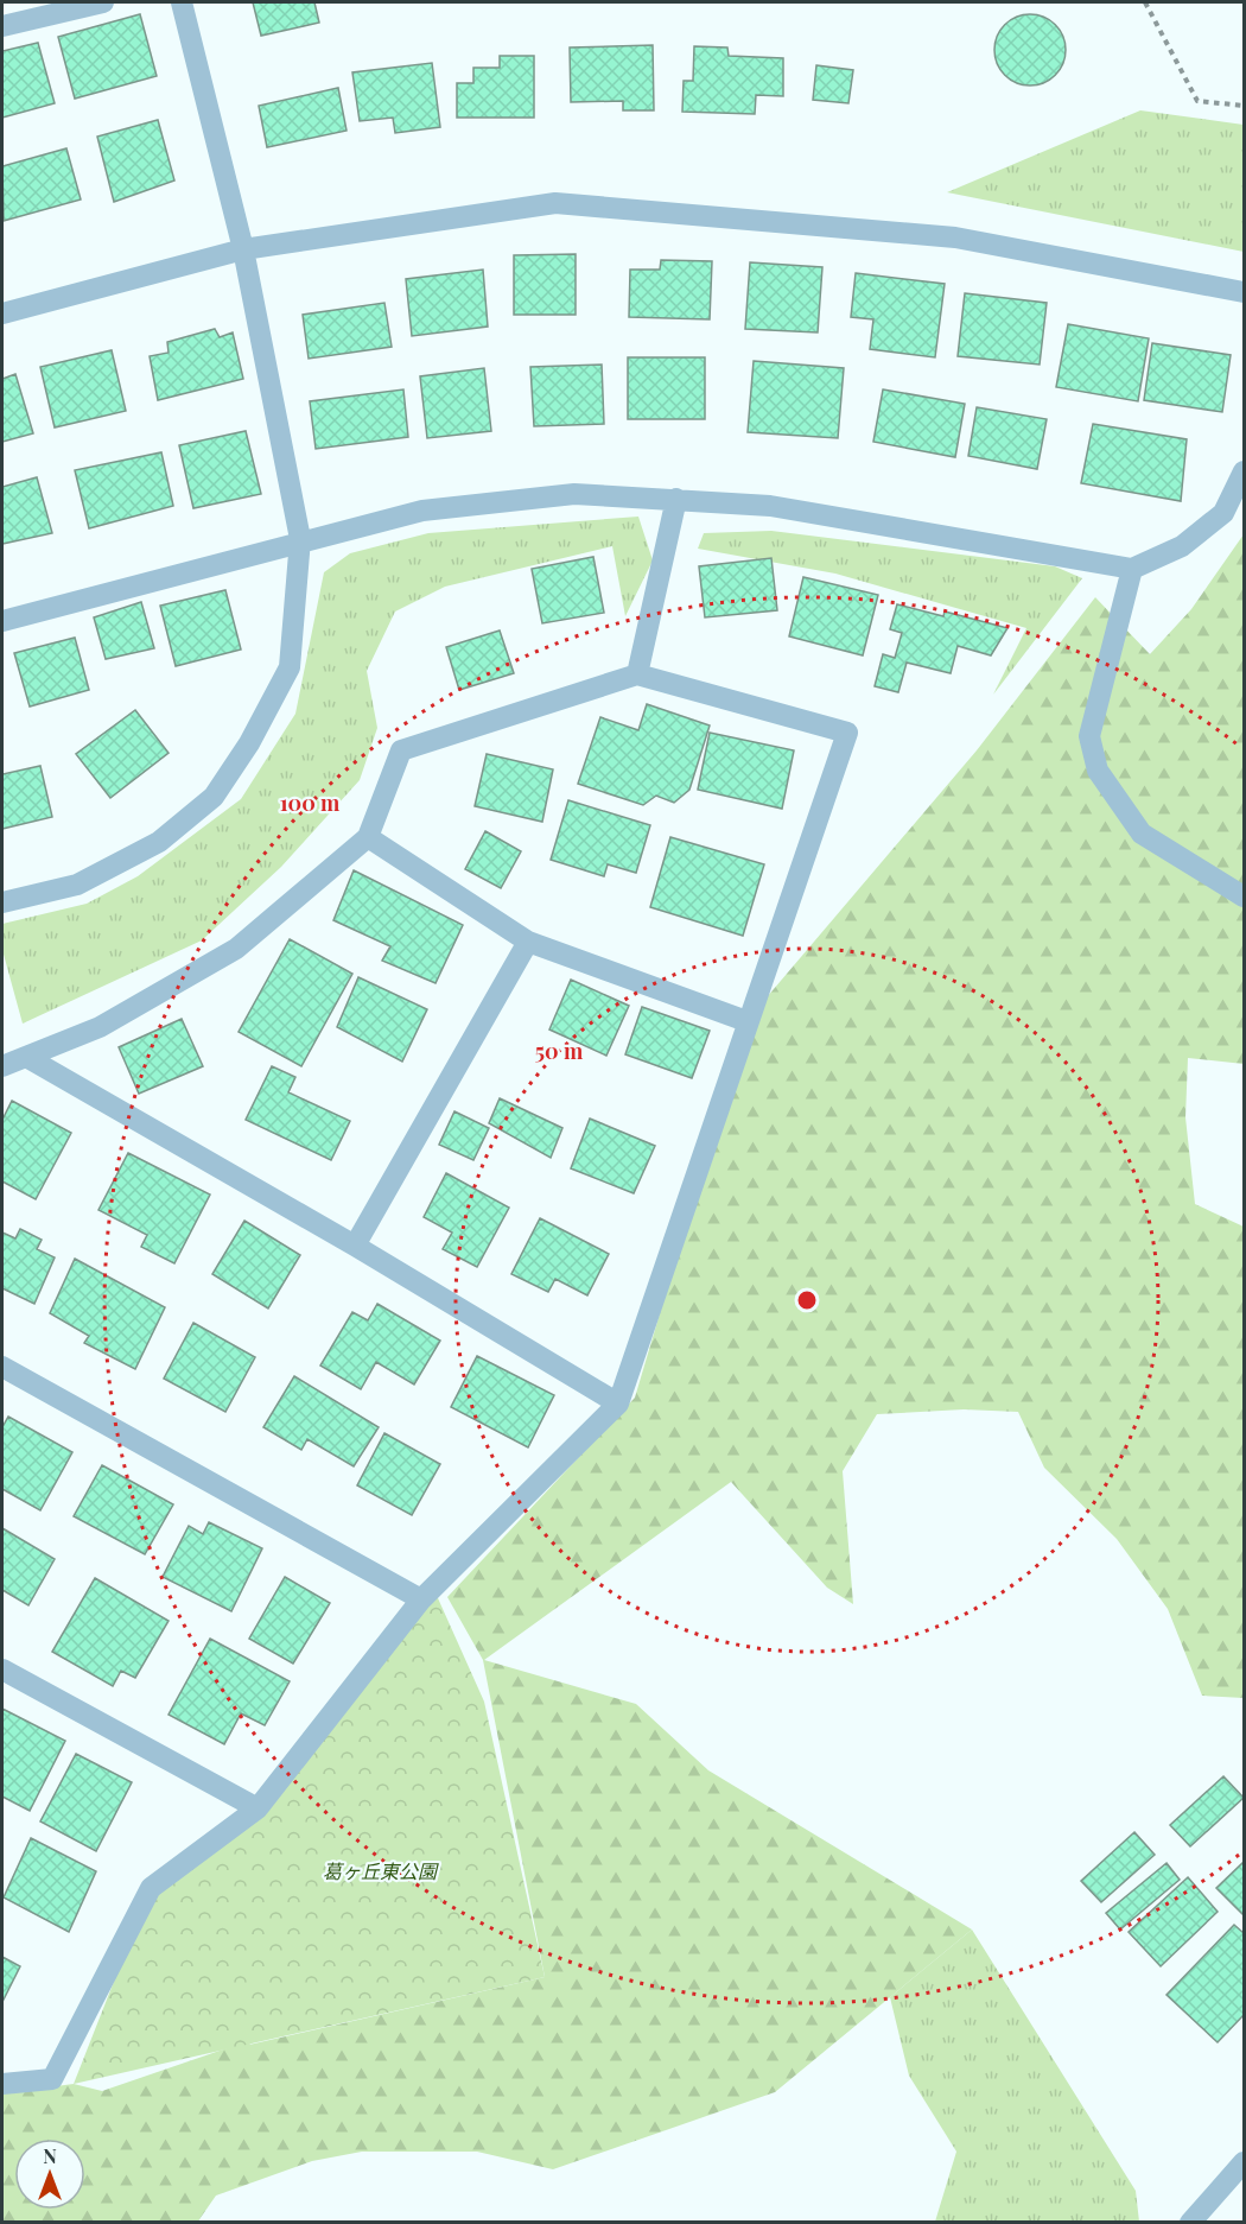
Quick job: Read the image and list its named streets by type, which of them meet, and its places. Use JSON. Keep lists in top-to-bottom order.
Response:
{
  "parks": ["葛ヶ丘東公園"],
  "north": "top",
  "rings": ["100 m", "50 m"]
}
